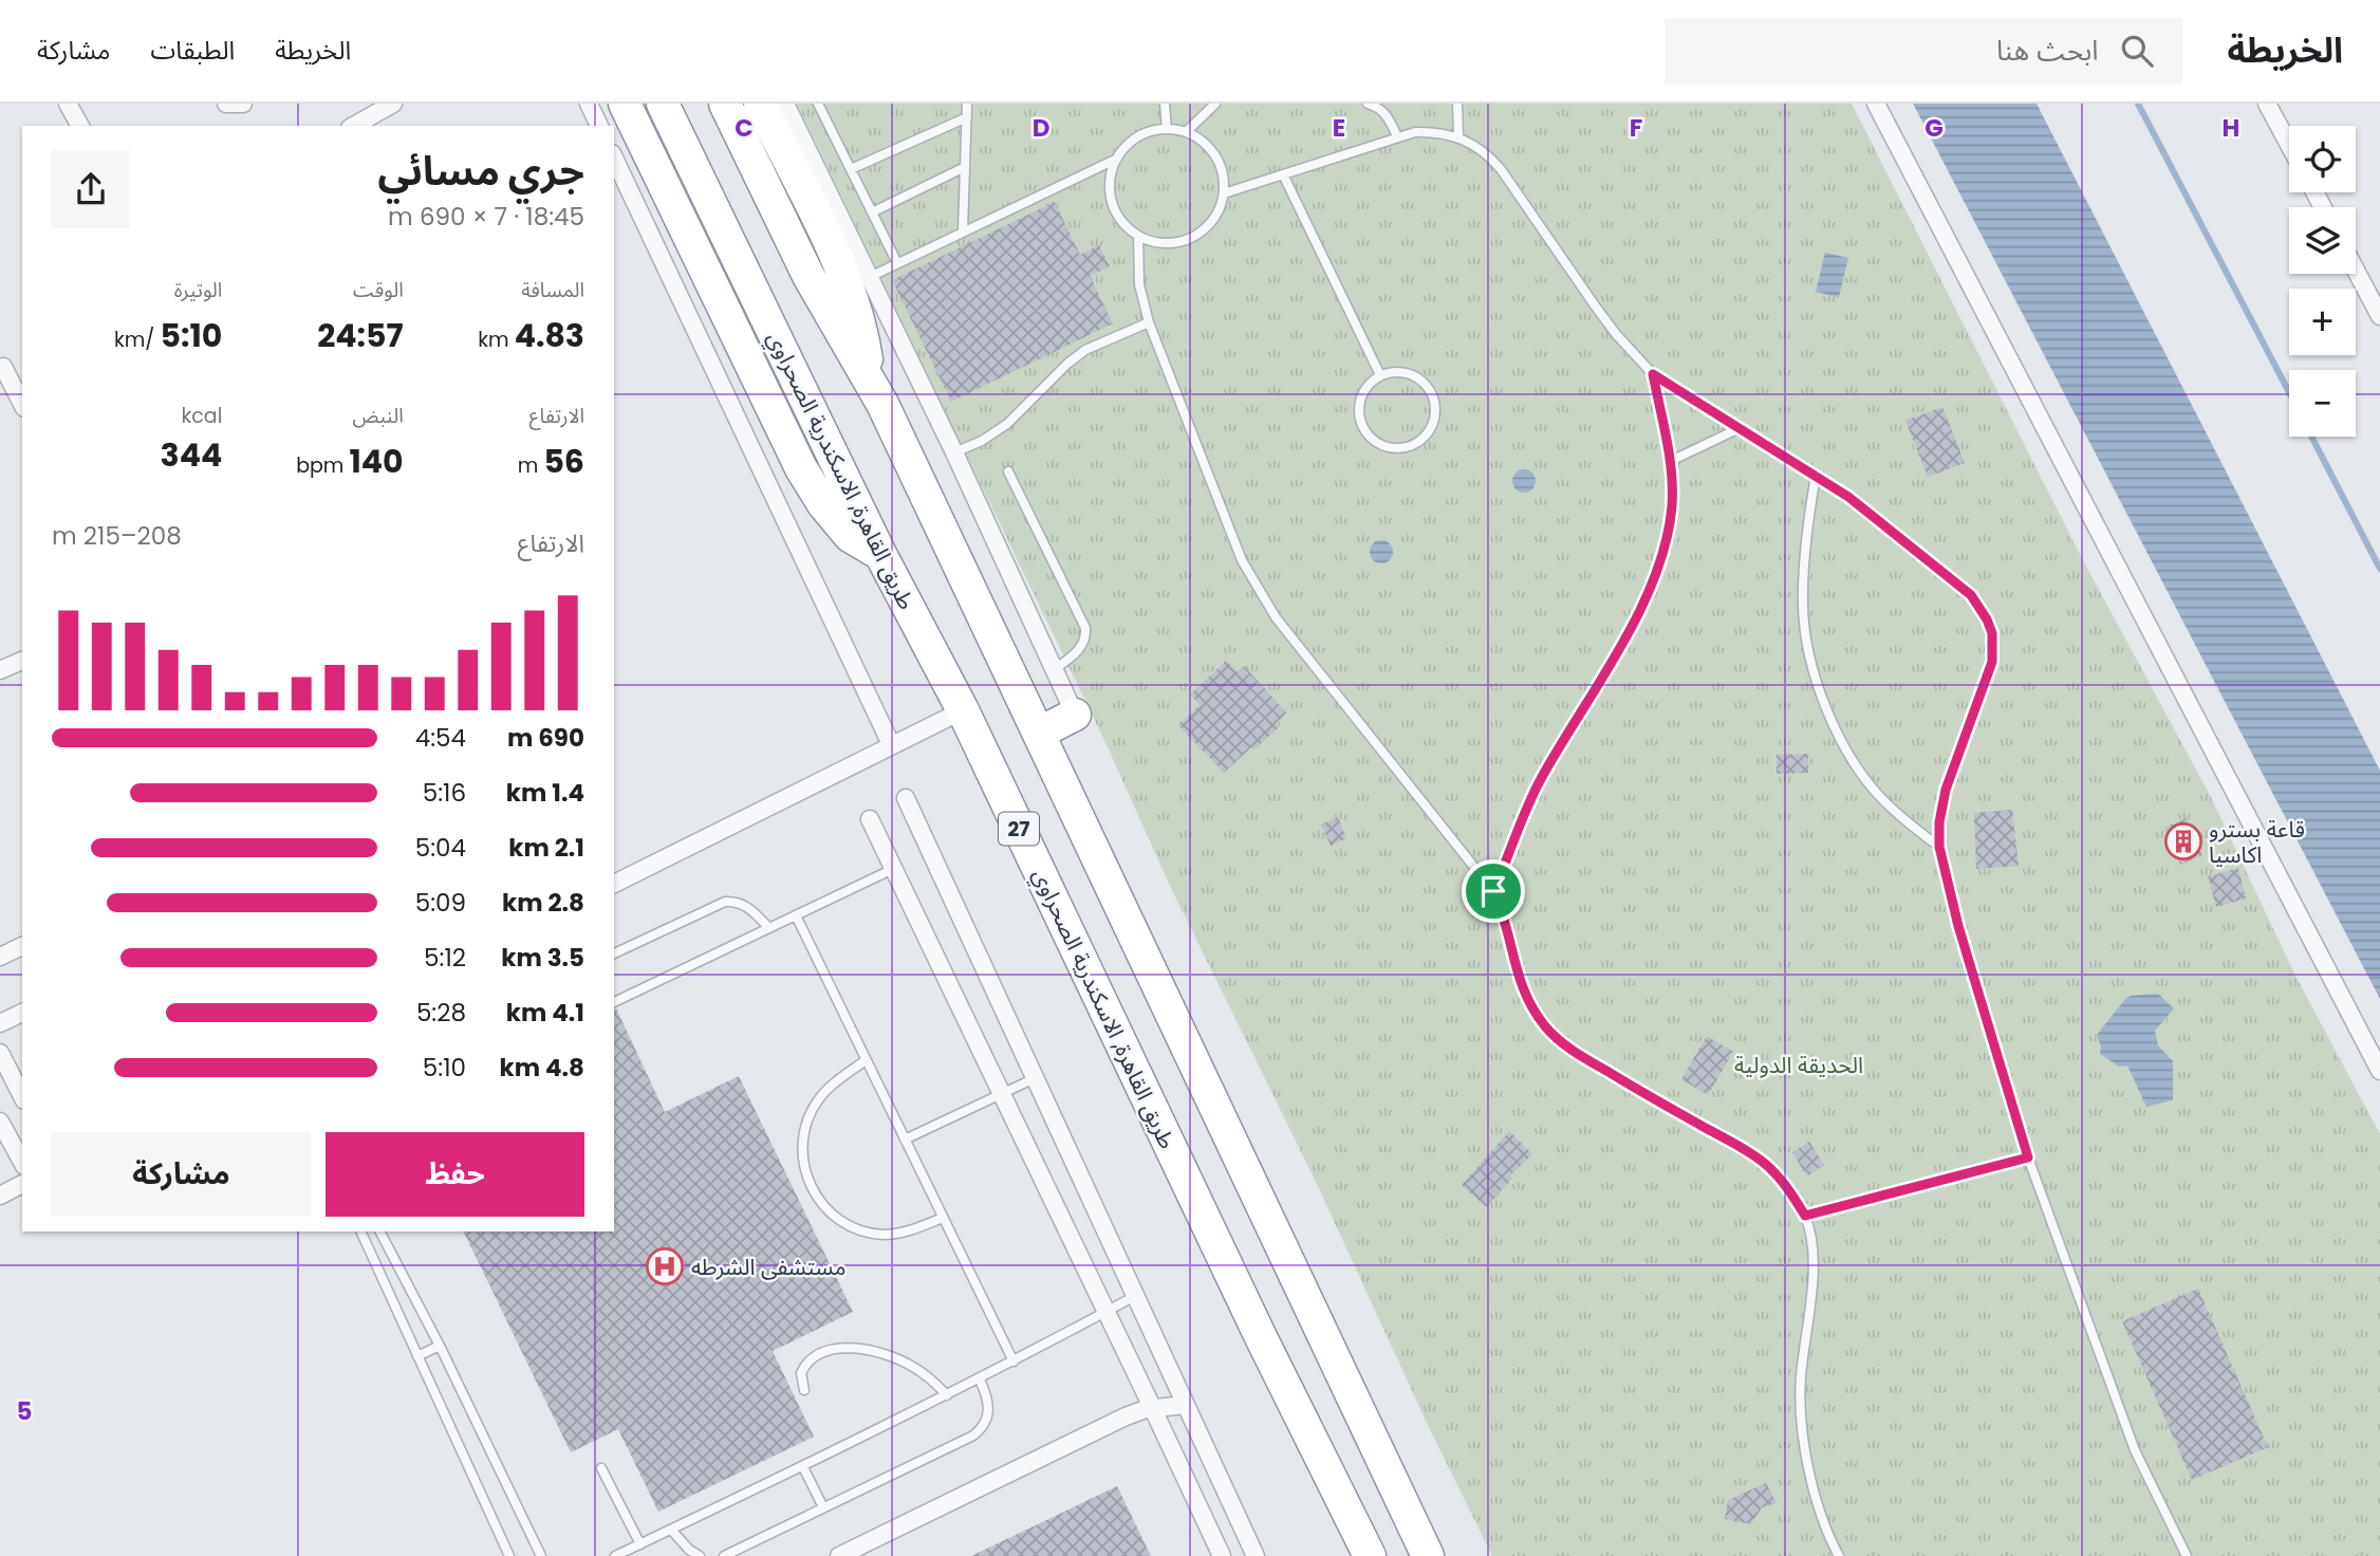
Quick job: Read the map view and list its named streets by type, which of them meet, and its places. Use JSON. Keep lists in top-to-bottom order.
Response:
{
  "streets": {
    "highway": ["طريق القاهرة, الاسكندرية الصحراوي", "27"]
  },
  "parks": ["الحديقة الدولية"],
  "places": {
    "building": ["قاعة بسترو اكاسيا"],
    "hospital": ["مستشفى الشرطه"]
  },
  "page": {
    "header": "الخريطة",
    "search": "ابحث هنا",
    "nav": ["الخريطة", "الطبقات", "مشاركة"],
    "map_buttons": ["+", "−"],
    "heading": ["جري مسائي", "18:45 · 7 × 690 m"],
    "stats": [
      ["المسافة", "4.83 km"],
      ["الوقت", "24:57"],
      ["الوتيرة", "5:10 /km"],
      ["الارتفاع", "56 m"],
      ["النبض", "140 bpm"],
      ["kcal", "344"]
    ],
    "chart": ["الارتفاع", "208–215 m"],
    "list": [
      {
        "name": "690 m",
        "note": "4:54"
      },
      {
        "name": "1.4 km",
        "note": "5:16"
      },
      {
        "name": "2.1 km",
        "note": "5:04"
      },
      {
        "name": "2.8 km",
        "note": "5:09"
      },
      {
        "name": "3.5 km",
        "note": "5:12"
      },
      {
        "name": "4.1 km",
        "note": "5:28"
      },
      {
        "name": "4.8 km",
        "note": "5:10"
      }
    ],
    "buttons": ["حفظ", "مشاركة"]
  },
  "grid": {
    "columns": [
      "C",
      "D",
      "E",
      "F",
      "G",
      "H"
    ],
    "rows": ["5"]
  }
}
